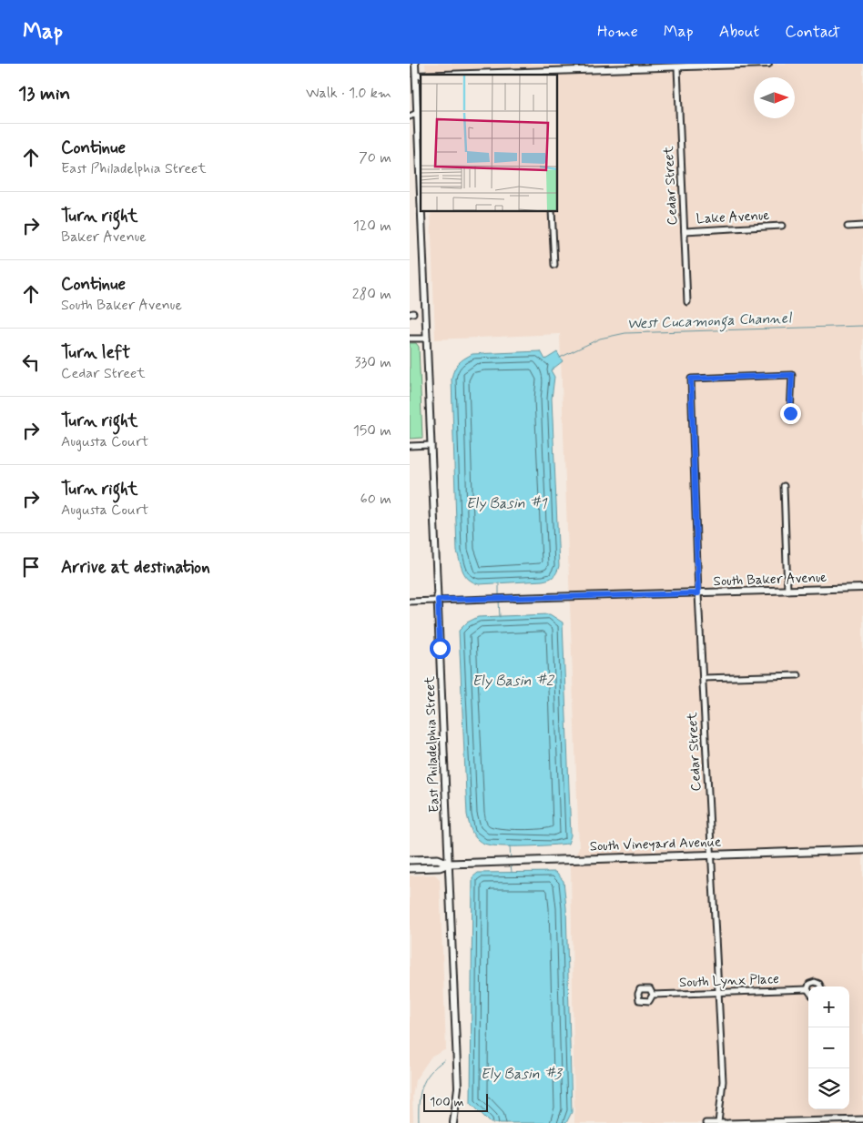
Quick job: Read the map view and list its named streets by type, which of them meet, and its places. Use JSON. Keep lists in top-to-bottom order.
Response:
{
  "streets": {
    "main road": ["South Vineyard Avenue"],
    "street": [
      "Cedar Street",
      "Lake Avenue",
      "South Baker Avenue",
      "East Philadelphia Street",
      "South Lynx Place"
    ]
  },
  "crossings": [
    ["Cedar Street", "Lake Avenue"],
    ["Cedar Street", "South Baker Avenue"],
    ["Cedar Street", "South Vineyard Avenue"],
    ["Cedar Street", "South Lynx Place"],
    ["East Philadelphia Street", "South Vineyard Avenue"]
  ],
  "water": [
    "West Cucamonga Channel",
    "Ely Basin #1",
    "Ely Basin #2",
    "Ely Basin #3"
  ],
  "scale_bar": "100 m",
  "north": "right",
  "page": {
    "header": "Map",
    "nav": [
      "Home",
      "Map",
      "About",
      "Contact"
    ],
    "heading": ["13 min", "Walk · 1.0 km"],
    "list": [
      ["Continue", "East Philadelphia Street", "70 m"],
      ["Turn right", "Baker Avenue", "120 m"],
      ["Continue", "South Baker Avenue", "280 m"],
      ["Turn left", "Cedar Street", "330 m"],
      ["Turn right", "Augusta Court", "150 m"],
      ["Turn right", "Augusta Court", "60 m"],
      "Arrive at destination"
    ],
    "map_buttons": ["+", "−"],
    "scale": "100 m"
  }
}
